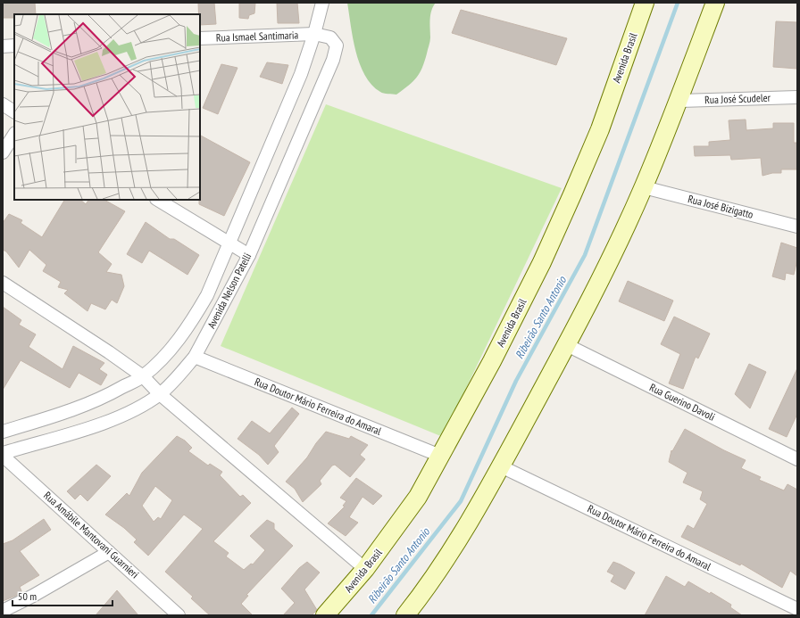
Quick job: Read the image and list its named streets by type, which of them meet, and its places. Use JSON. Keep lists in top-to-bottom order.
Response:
{
  "streets": {
    "main road": ["Avenida Brasil"],
    "street": [
      "Rua Ismael Santimaria",
      "Rua José Scudeler",
      "Rua José Bizigatto",
      "Avenida Nelson Patelli",
      "Rua Guerino Davoli",
      "Rua Doutor Mário Ferreira do Amaral",
      "Rua Amábile Mantovani Guarnieri"
    ]
  },
  "crossings": [
    ["Rua Ismael Santimaria", "Avenida Nelson Patelli"],
    ["Avenida Brasil", "Rua Doutor Mário Ferreira do Amaral"],
    ["Avenida Nelson Patelli", "Rua Doutor Mário Ferreira do Amaral"],
    ["Avenida Nelson Patelli", "Rua Amábile Mantovani Guarnieri"]
  ],
  "water": ["Ribeirão Santo Antonio"],
  "scale_bar": "50 m"
}
